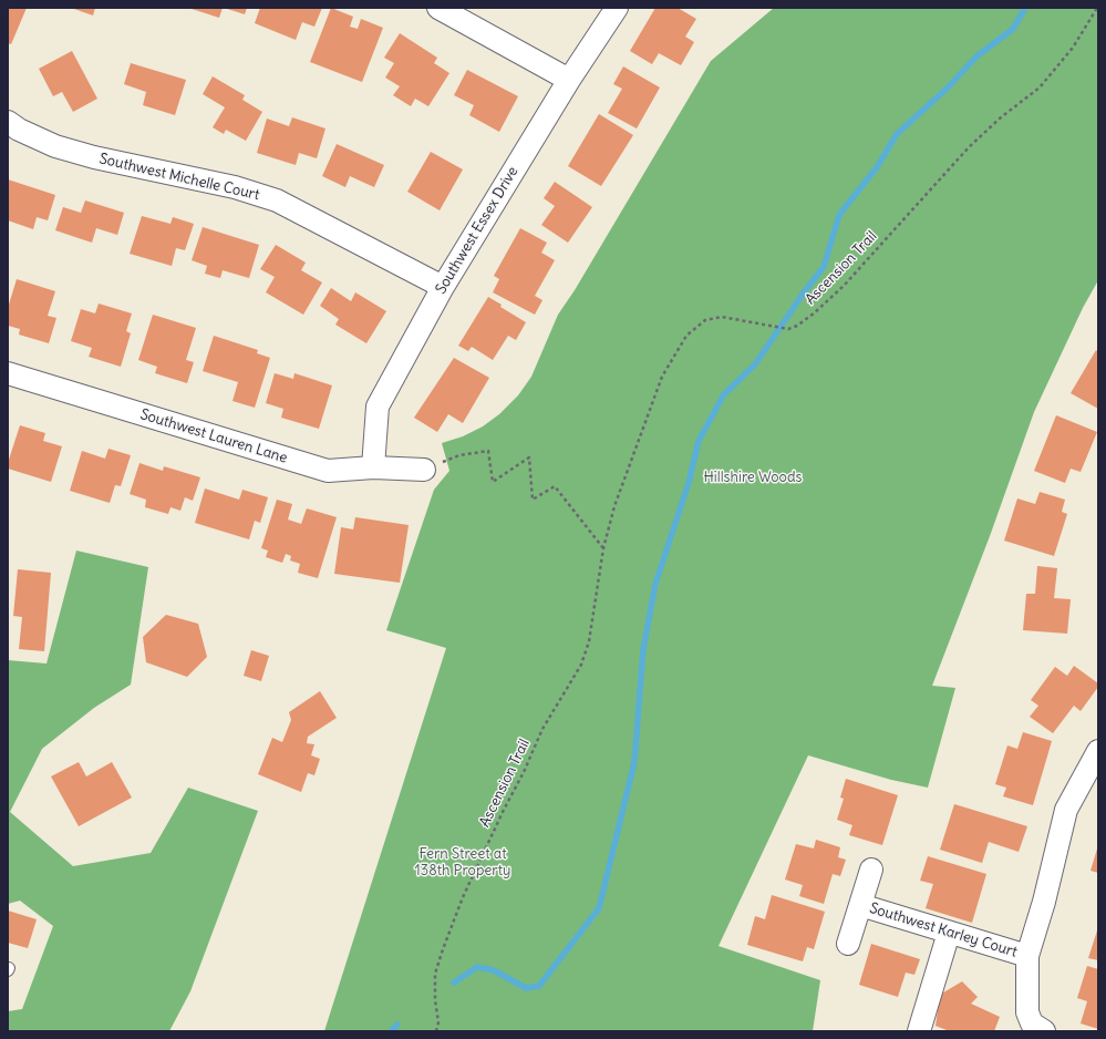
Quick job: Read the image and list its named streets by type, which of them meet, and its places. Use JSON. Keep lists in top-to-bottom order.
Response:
{
  "streets": {
    "street": [
      "Southwest Michelle Court",
      "Southwest Essex Drive",
      "Southwest Lauren Lane",
      "Southwest Karley Court"
    ],
    "path": ["Ascension Trail"]
  },
  "crossings": [
    ["Southwest Michelle Court", "Southwest Essex Drive"],
    ["Southwest Essex Drive", "Southwest Lauren Lane"]
  ],
  "parks": ["Hillshire Woods", "Fern Street at 138th Property"]
}
